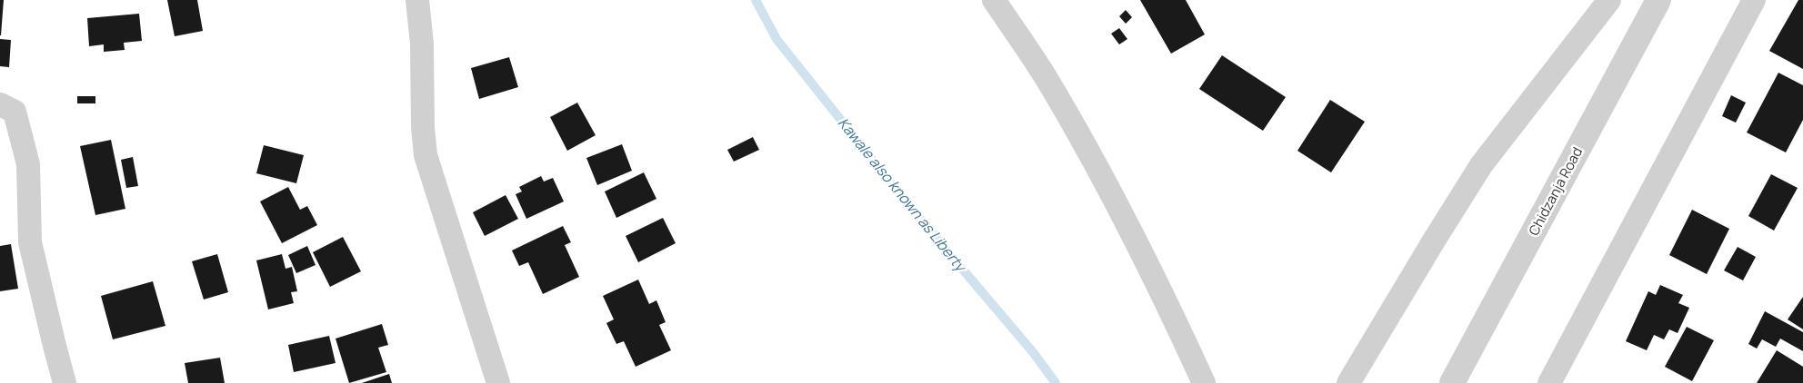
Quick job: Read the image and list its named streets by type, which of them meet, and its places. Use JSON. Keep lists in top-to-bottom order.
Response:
{
  "streets": {
    "street": ["Chidzanja Road"]
  },
  "water": ["Kawale also known as Liberty"]
}
